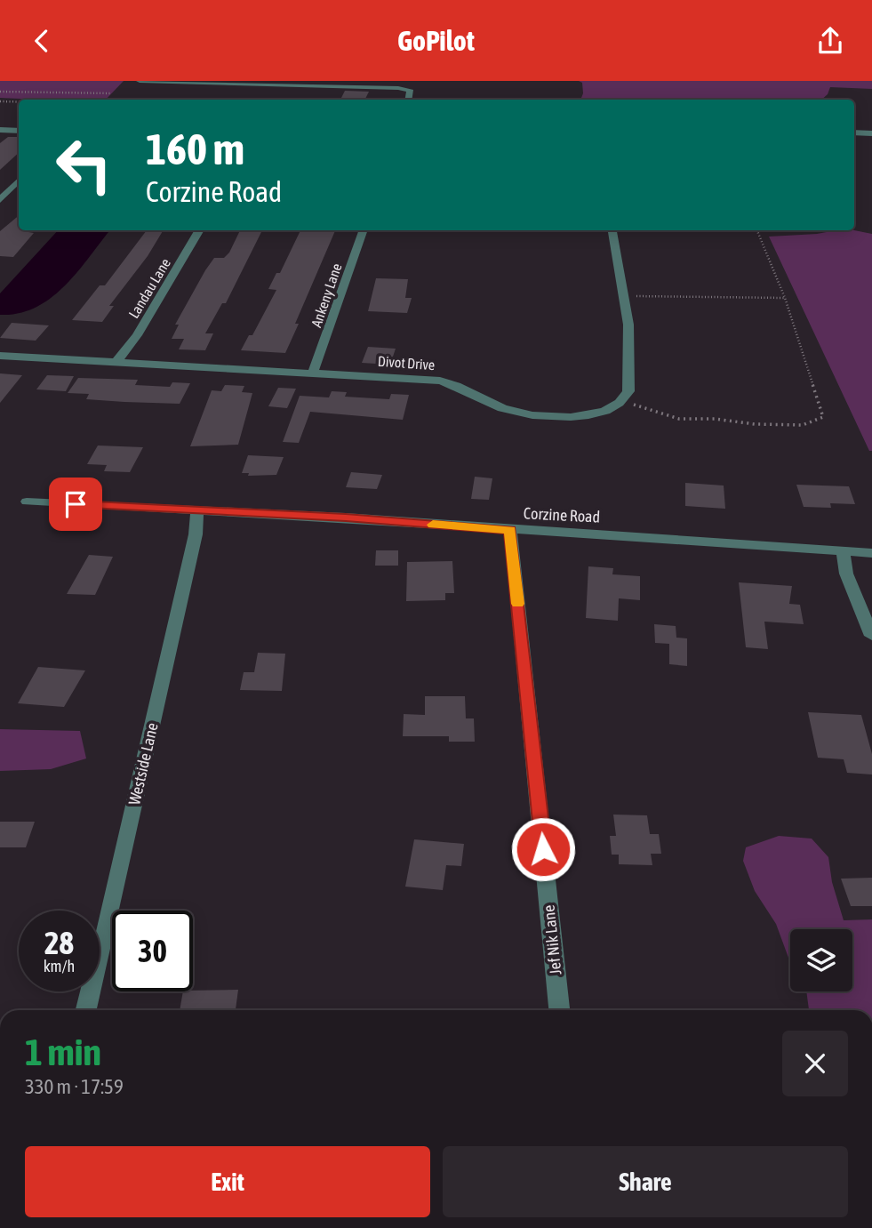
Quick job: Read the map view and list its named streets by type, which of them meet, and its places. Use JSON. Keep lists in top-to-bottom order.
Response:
{
  "streets": {
    "street": [
      "Landau Lane",
      "Ankeny Lane",
      "Divot Drive",
      "Corzine Road",
      "Westside Lane",
      "Jef Nik Lane"
    ]
  },
  "crossings": [
    ["Landau Lane", "Divot Drive"],
    ["Ankeny Lane", "Divot Drive"],
    ["Corzine Road", "Westside Lane"],
    ["Corzine Road", "Jef Nik Lane"]
  ],
  "page": {
    "header": "GoPilot",
    "turn": ["160 m", "Corzine Road"],
    "speed": "28 km/h",
    "limit": "30",
    "heading": ["1 min", "330 m · 17:59"],
    "buttons": ["Exit", "Share"]
  }
}
